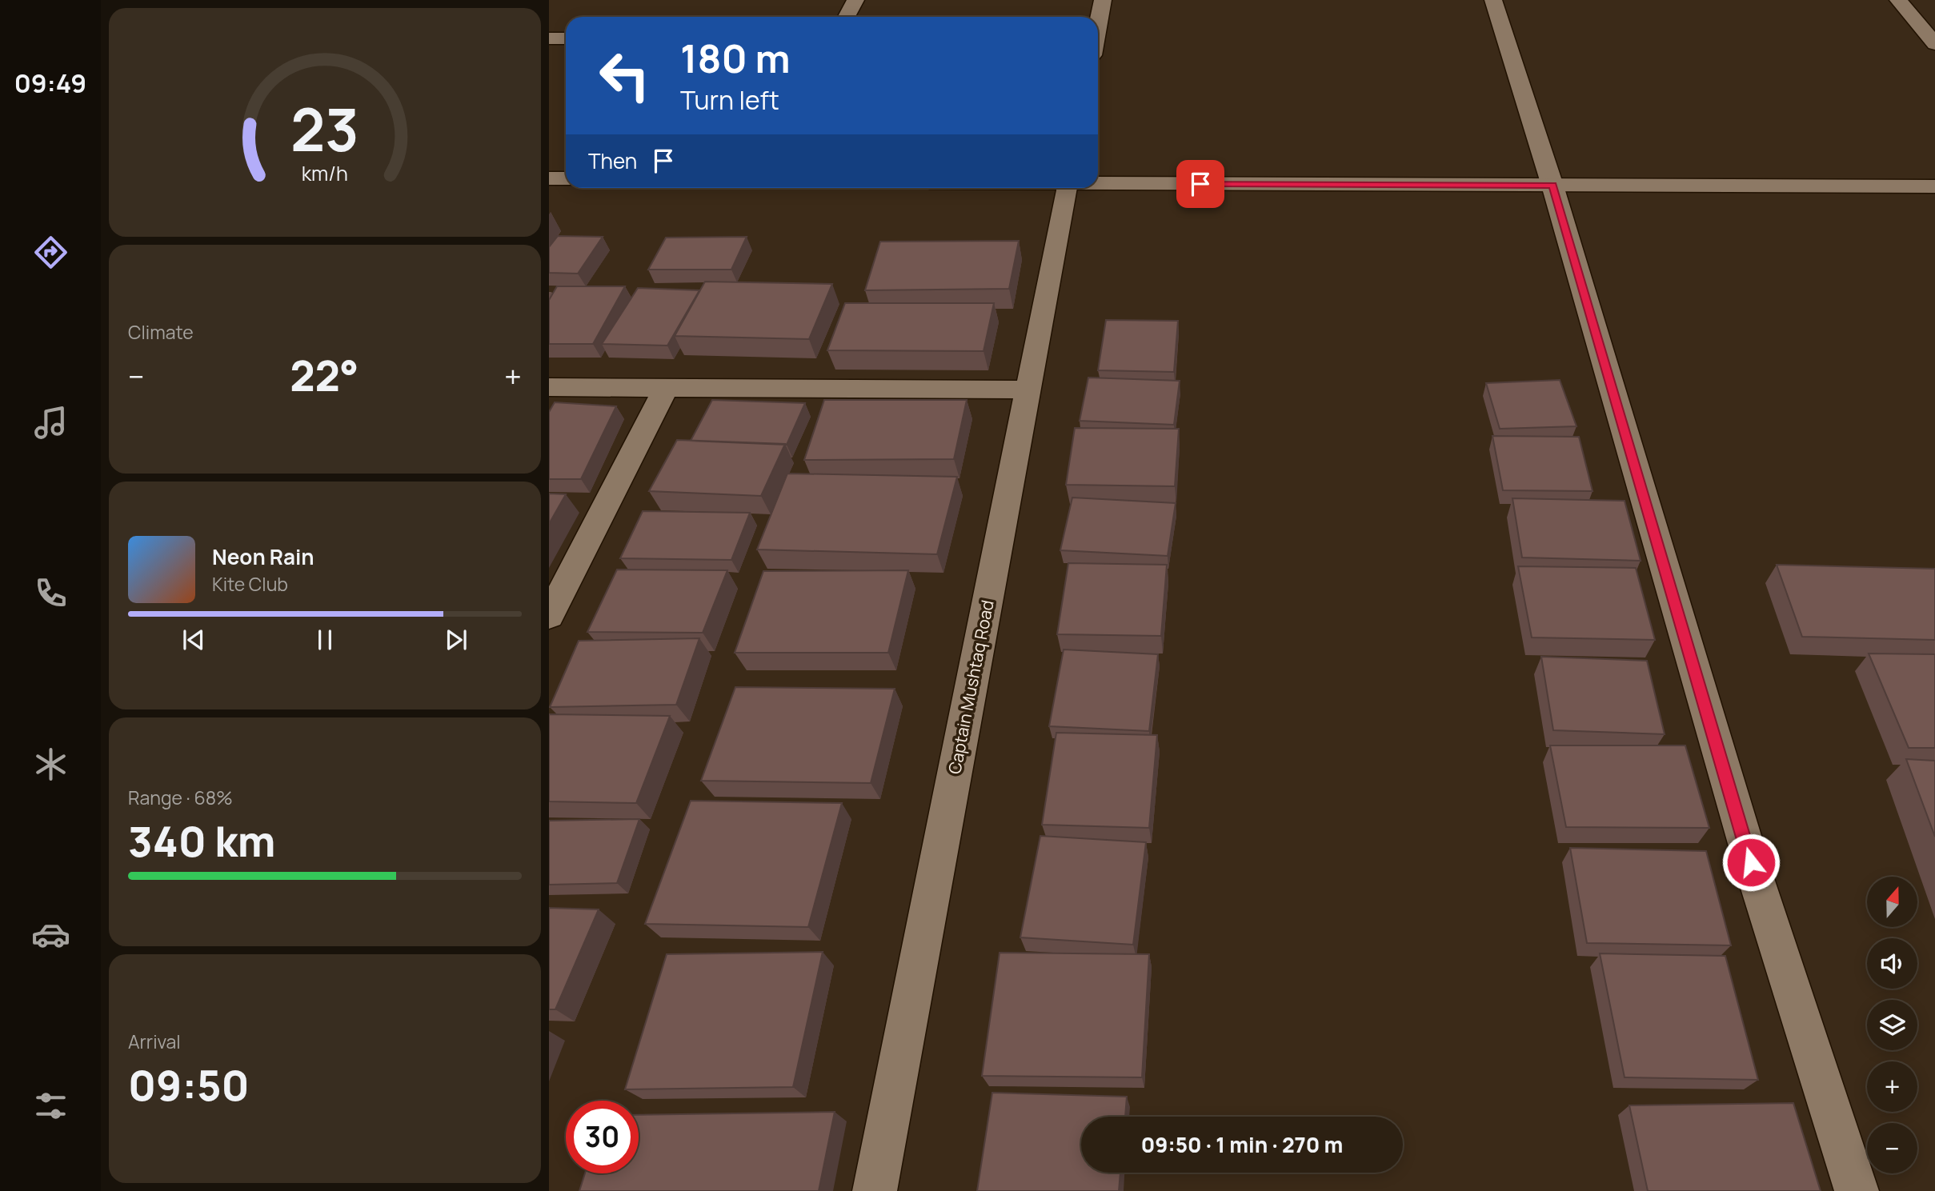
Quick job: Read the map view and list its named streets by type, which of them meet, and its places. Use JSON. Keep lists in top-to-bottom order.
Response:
{
  "streets": {
    "street": ["Captain Mushtaq Road"]
  },
  "north": "top",
  "page": {
    "tabs": "09:49",
    "turn": ["180 m", "Turn left"],
    "then": "Then",
    "tile": [
      "Climate",
      ["Range · 68%", "340 km"],
      ["Arrival", "09:50"]
    ],
    "heat": ["−", "22°", "+"],
    "song": ["Neon Rain", "Kite Club"],
    "map_buttons": ["+", "−"],
    "limit": "30",
    "trip": "09:50 · 1 min · 270 m",
    "gauge": ["23", "km/h"]
  }
}
